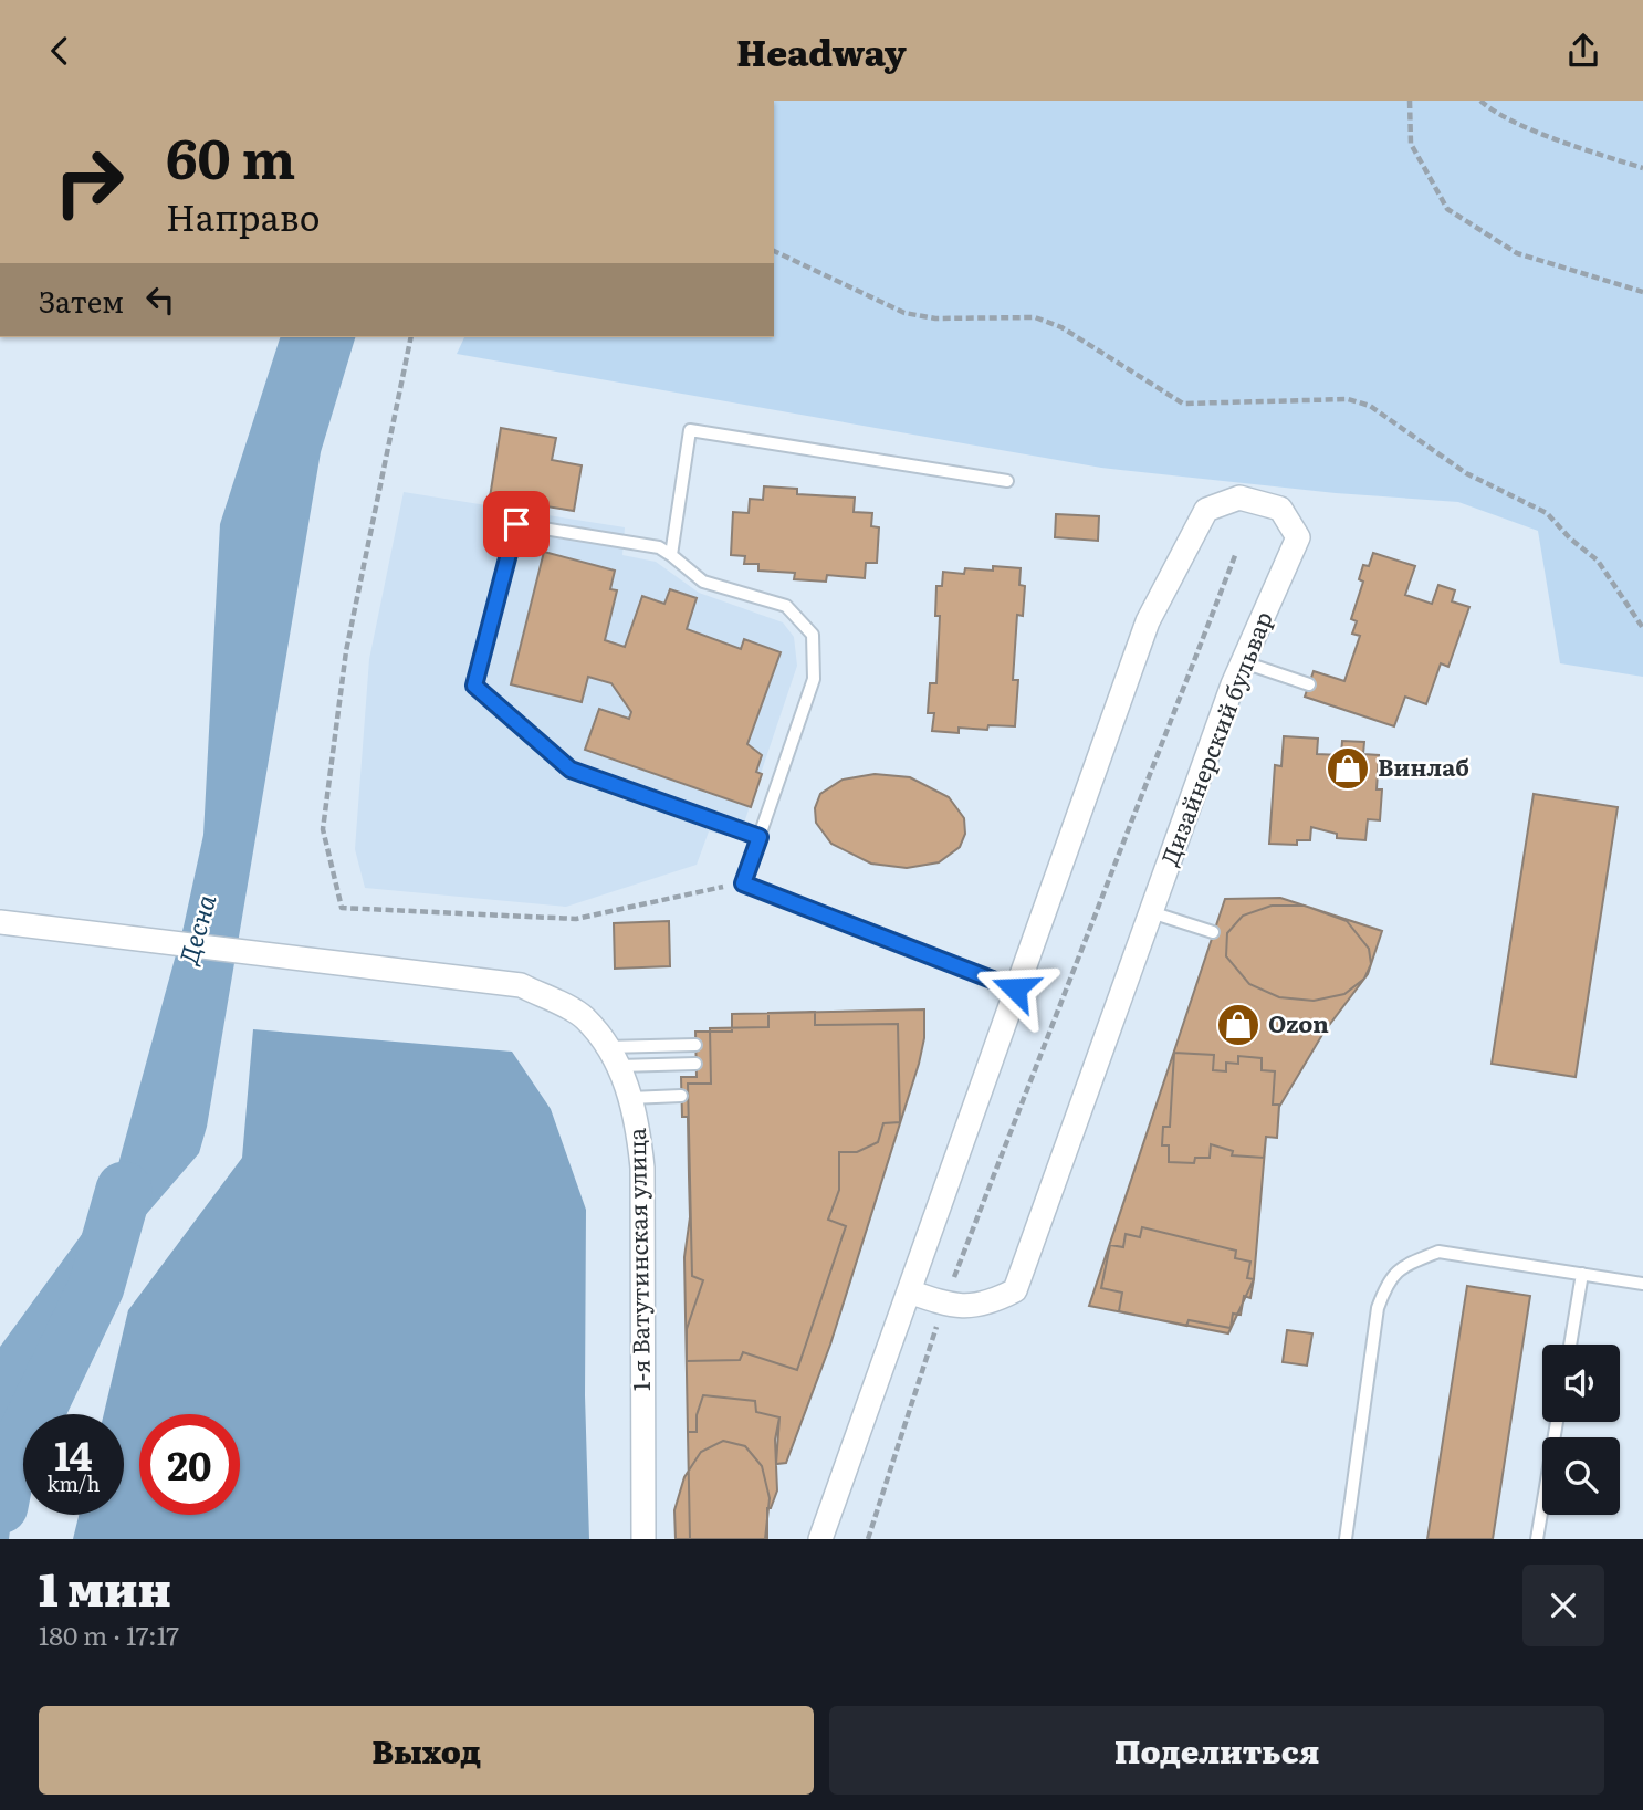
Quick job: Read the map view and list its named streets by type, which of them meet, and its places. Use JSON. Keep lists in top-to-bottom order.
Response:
{
  "streets": {
    "street": ["Дизайнерский бульвар", "1-я Ватутинская улица"]
  },
  "water": ["Десна"],
  "places": {
    "shop": ["Винлаб", "Ozon"]
  },
  "page": {
    "header": "Headway",
    "turn": ["60 m", "Направо"],
    "then": "Затем",
    "speed": "14 km/h",
    "limit": "20",
    "heading": ["1 мин", "180 m · 17:17"],
    "buttons": ["Выход", "Поделиться"]
  }
}
